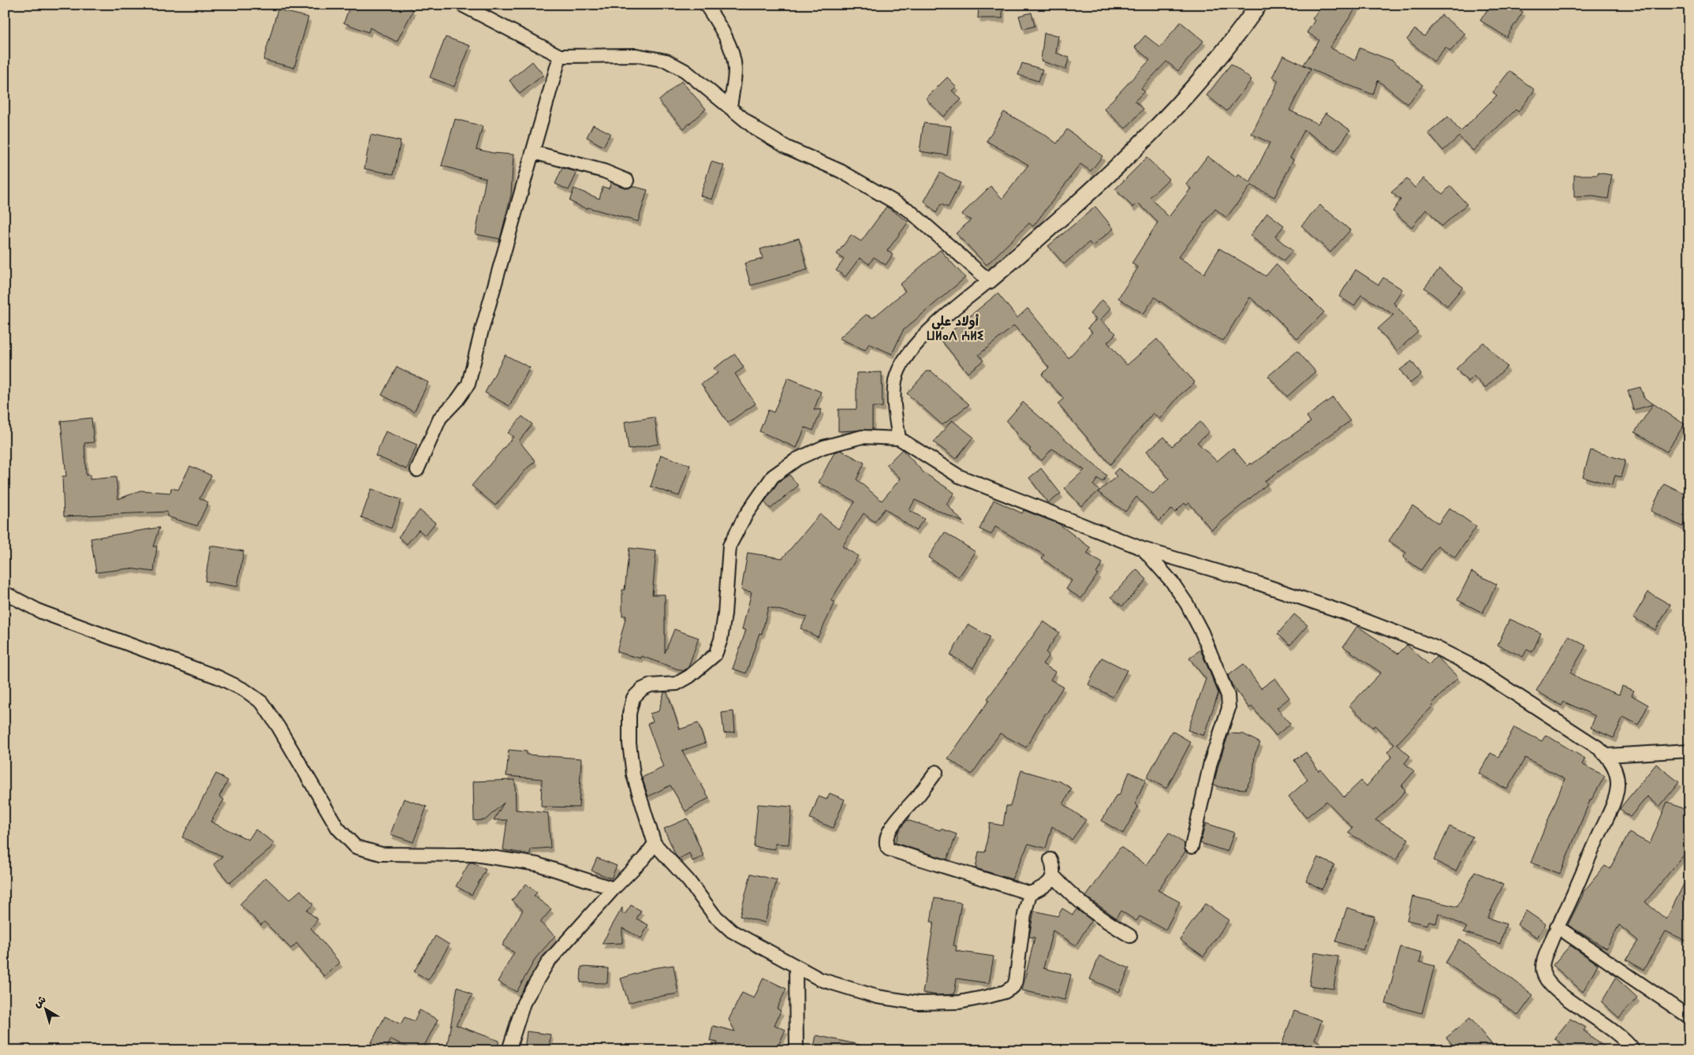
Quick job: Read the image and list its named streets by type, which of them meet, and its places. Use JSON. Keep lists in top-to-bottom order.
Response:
{
  "districts": ["أولاد علي ⵡⵍⴰⴷ ⵄⵍⵉ"],
  "north": "top left"
}
